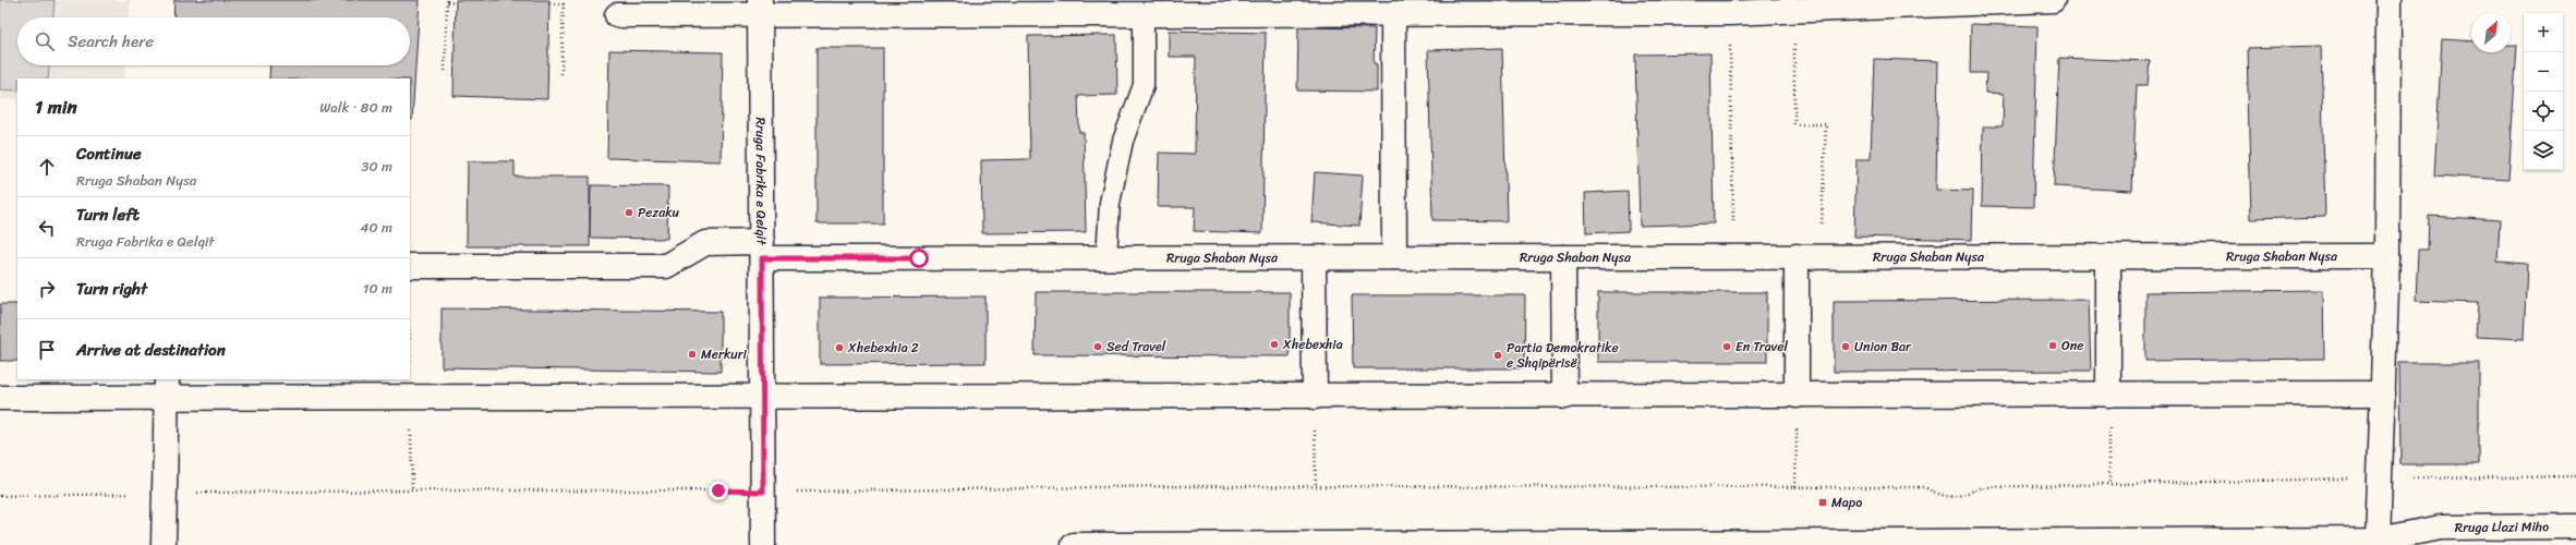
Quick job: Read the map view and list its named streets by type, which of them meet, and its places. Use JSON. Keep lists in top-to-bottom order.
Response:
{
  "streets": {
    "street": ["Rruga Fabrika e Qelqit", "Rruga Shaban Nysa", "Rruga Llazi Miho"]
  },
  "crossings": [
    ["Rruga Fabrika e Qelqit", "Rruga Shaban Nysa"]
  ],
  "places": {
    "other": [
      "Pezaku",
      "Xhebexhia",
      "One",
      "Sed Travel",
      "En Travel",
      "Union Bar",
      "Xhebexhia 2",
      "Merkuri",
      "Partia Demokratike e Shqipërisë"
    ],
    "transit": ["Mapo"]
  },
  "north": "top right",
  "page": {
    "map_buttons": ["+", "−"],
    "search": "Search here",
    "heading": ["1 min", "Walk · 80 m"],
    "list": [
      ["Continue", "Rruga Shaban Nysa", "30 m"],
      ["Turn left", "Rruga Fabrika e Qelqit", "40 m"],
      ["Turn right", "10 m"],
      "Arrive at destination"
    ]
  }
}
